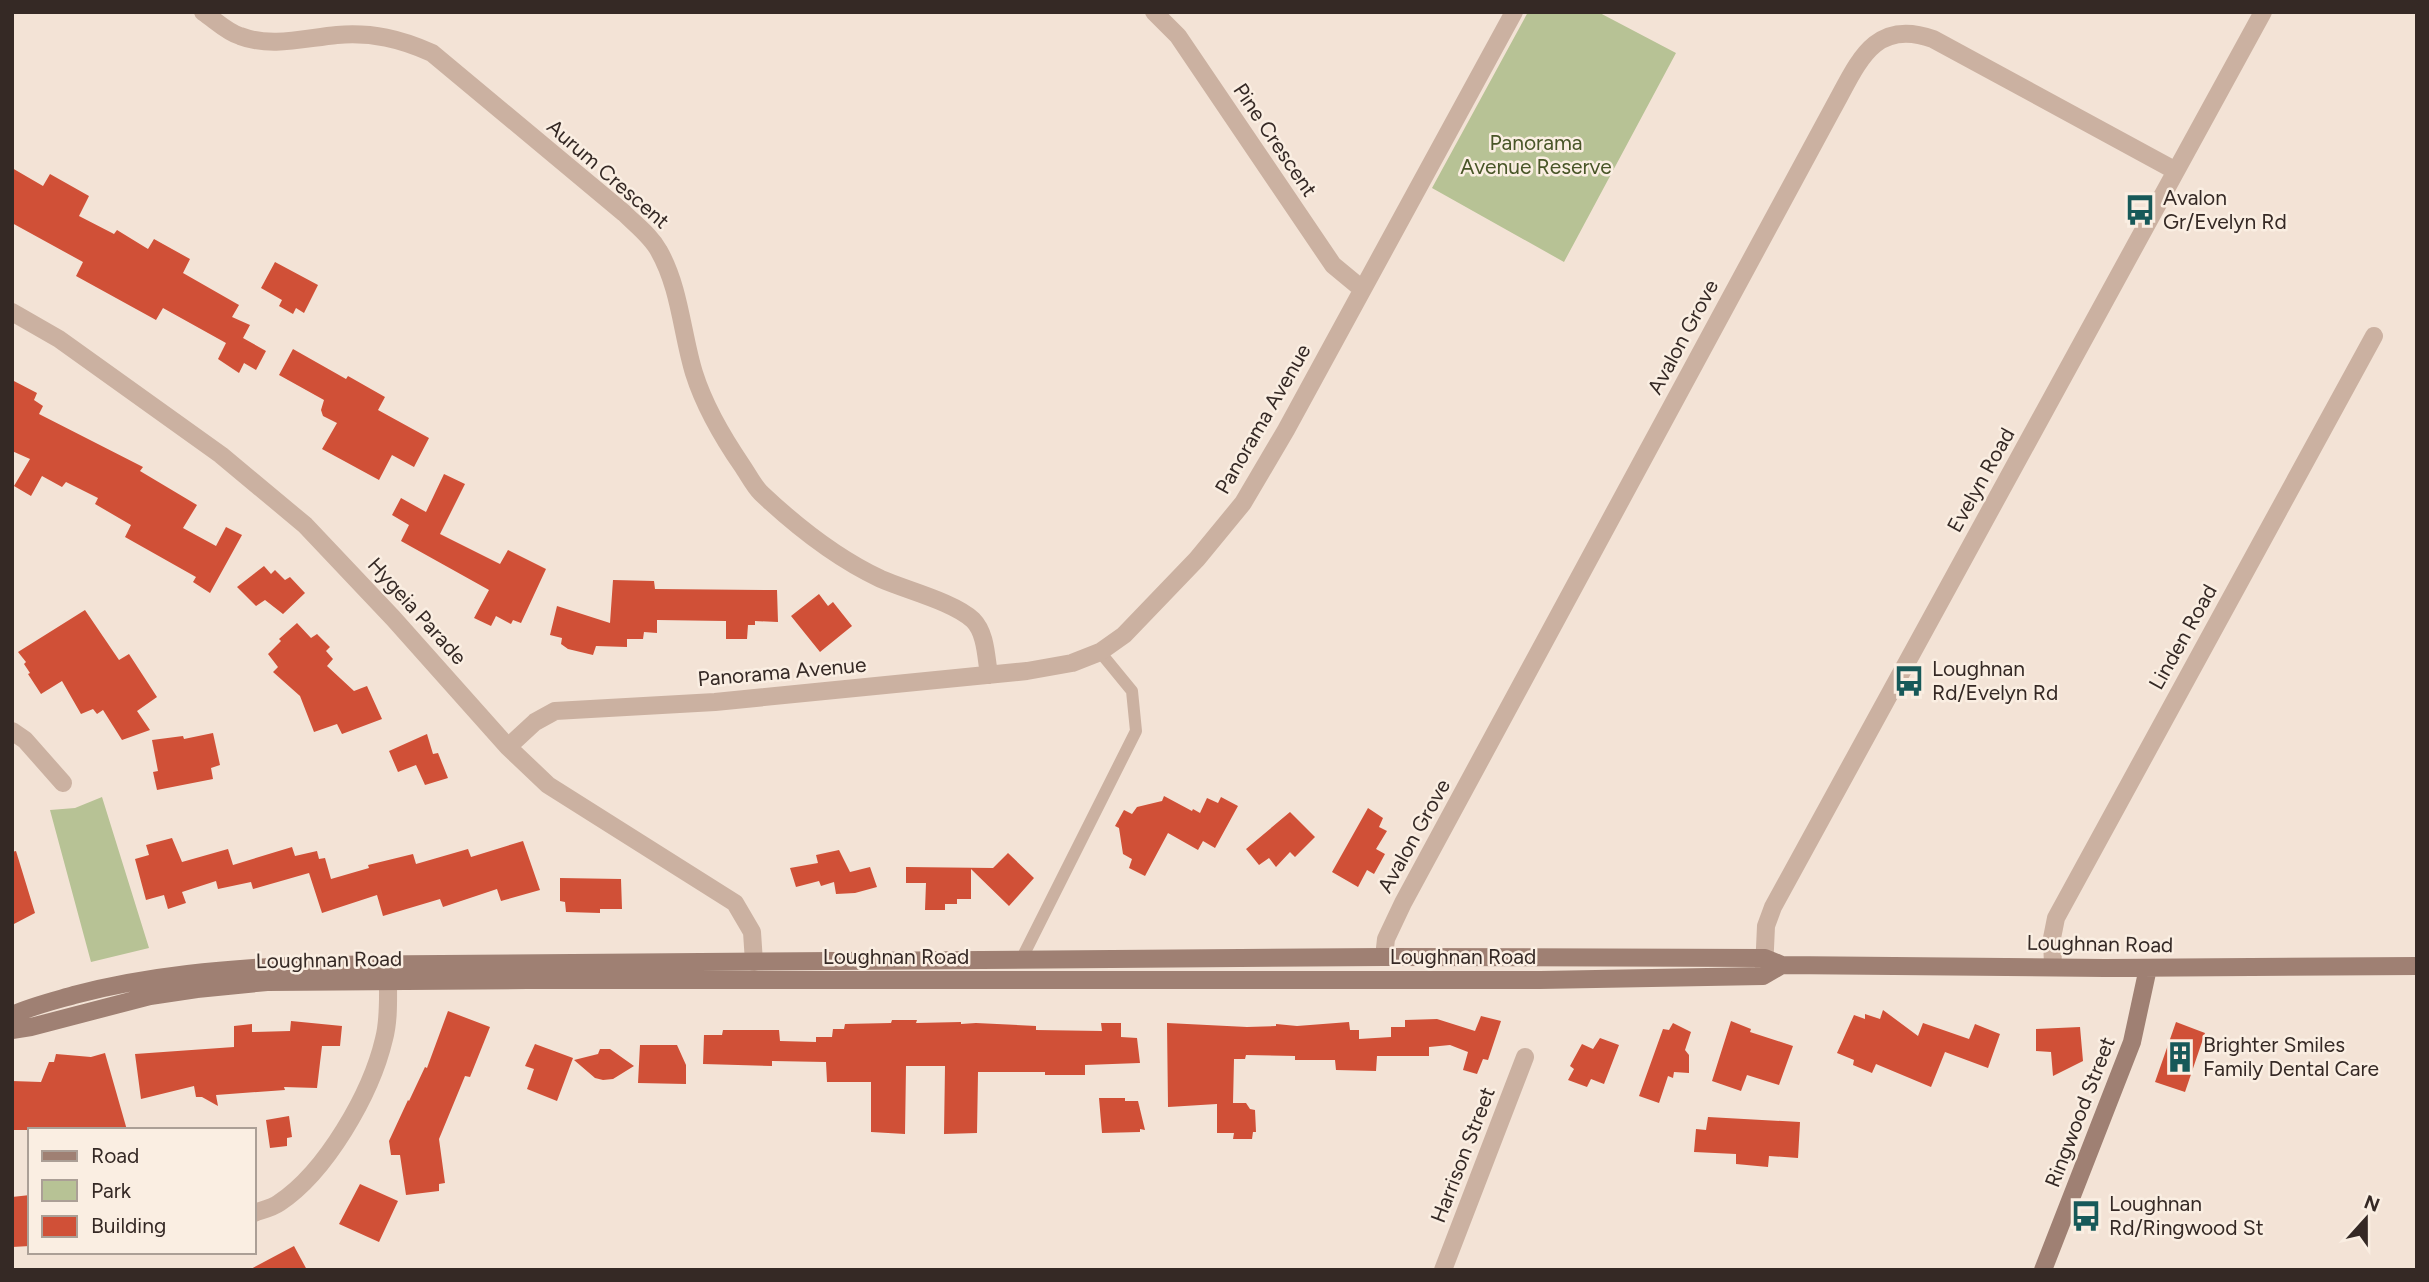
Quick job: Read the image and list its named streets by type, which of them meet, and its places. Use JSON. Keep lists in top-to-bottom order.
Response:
{
  "streets": {
    "main road": ["Loughnan Road", "Ringwood Street"],
    "street": [
      "Pine Crescent",
      "Aurum Crescent",
      "Avalon Grove",
      "Panorama Avenue",
      "Evelyn Road",
      "Hygeia Parade",
      "Linden Road",
      "Harrison Street"
    ]
  },
  "crossings": [
    ["Pine Crescent", "Panorama Avenue"],
    ["Aurum Crescent", "Panorama Avenue"],
    ["Avalon Grove", "Evelyn Road"],
    ["Avalon Grove", "Loughnan Road"],
    ["Panorama Avenue", "Hygeia Parade"],
    ["Evelyn Road", "Loughnan Road"],
    ["Hygeia Parade", "Loughnan Road"],
    ["Linden Road", "Loughnan Road"],
    ["Loughnan Road", "Ringwood Street"]
  ],
  "parks": ["Panorama Avenue Reserve"],
  "places": {
    "bus stop": ["Avalon Gr/Evelyn Rd", "Loughnan Rd/Evelyn Rd", "Loughnan Rd/Ringwood St"],
    "building": ["Brighter Smiles Family Dental Care"]
  },
  "legend": ["Road", "Park", "Building"],
  "north": "top"
}
